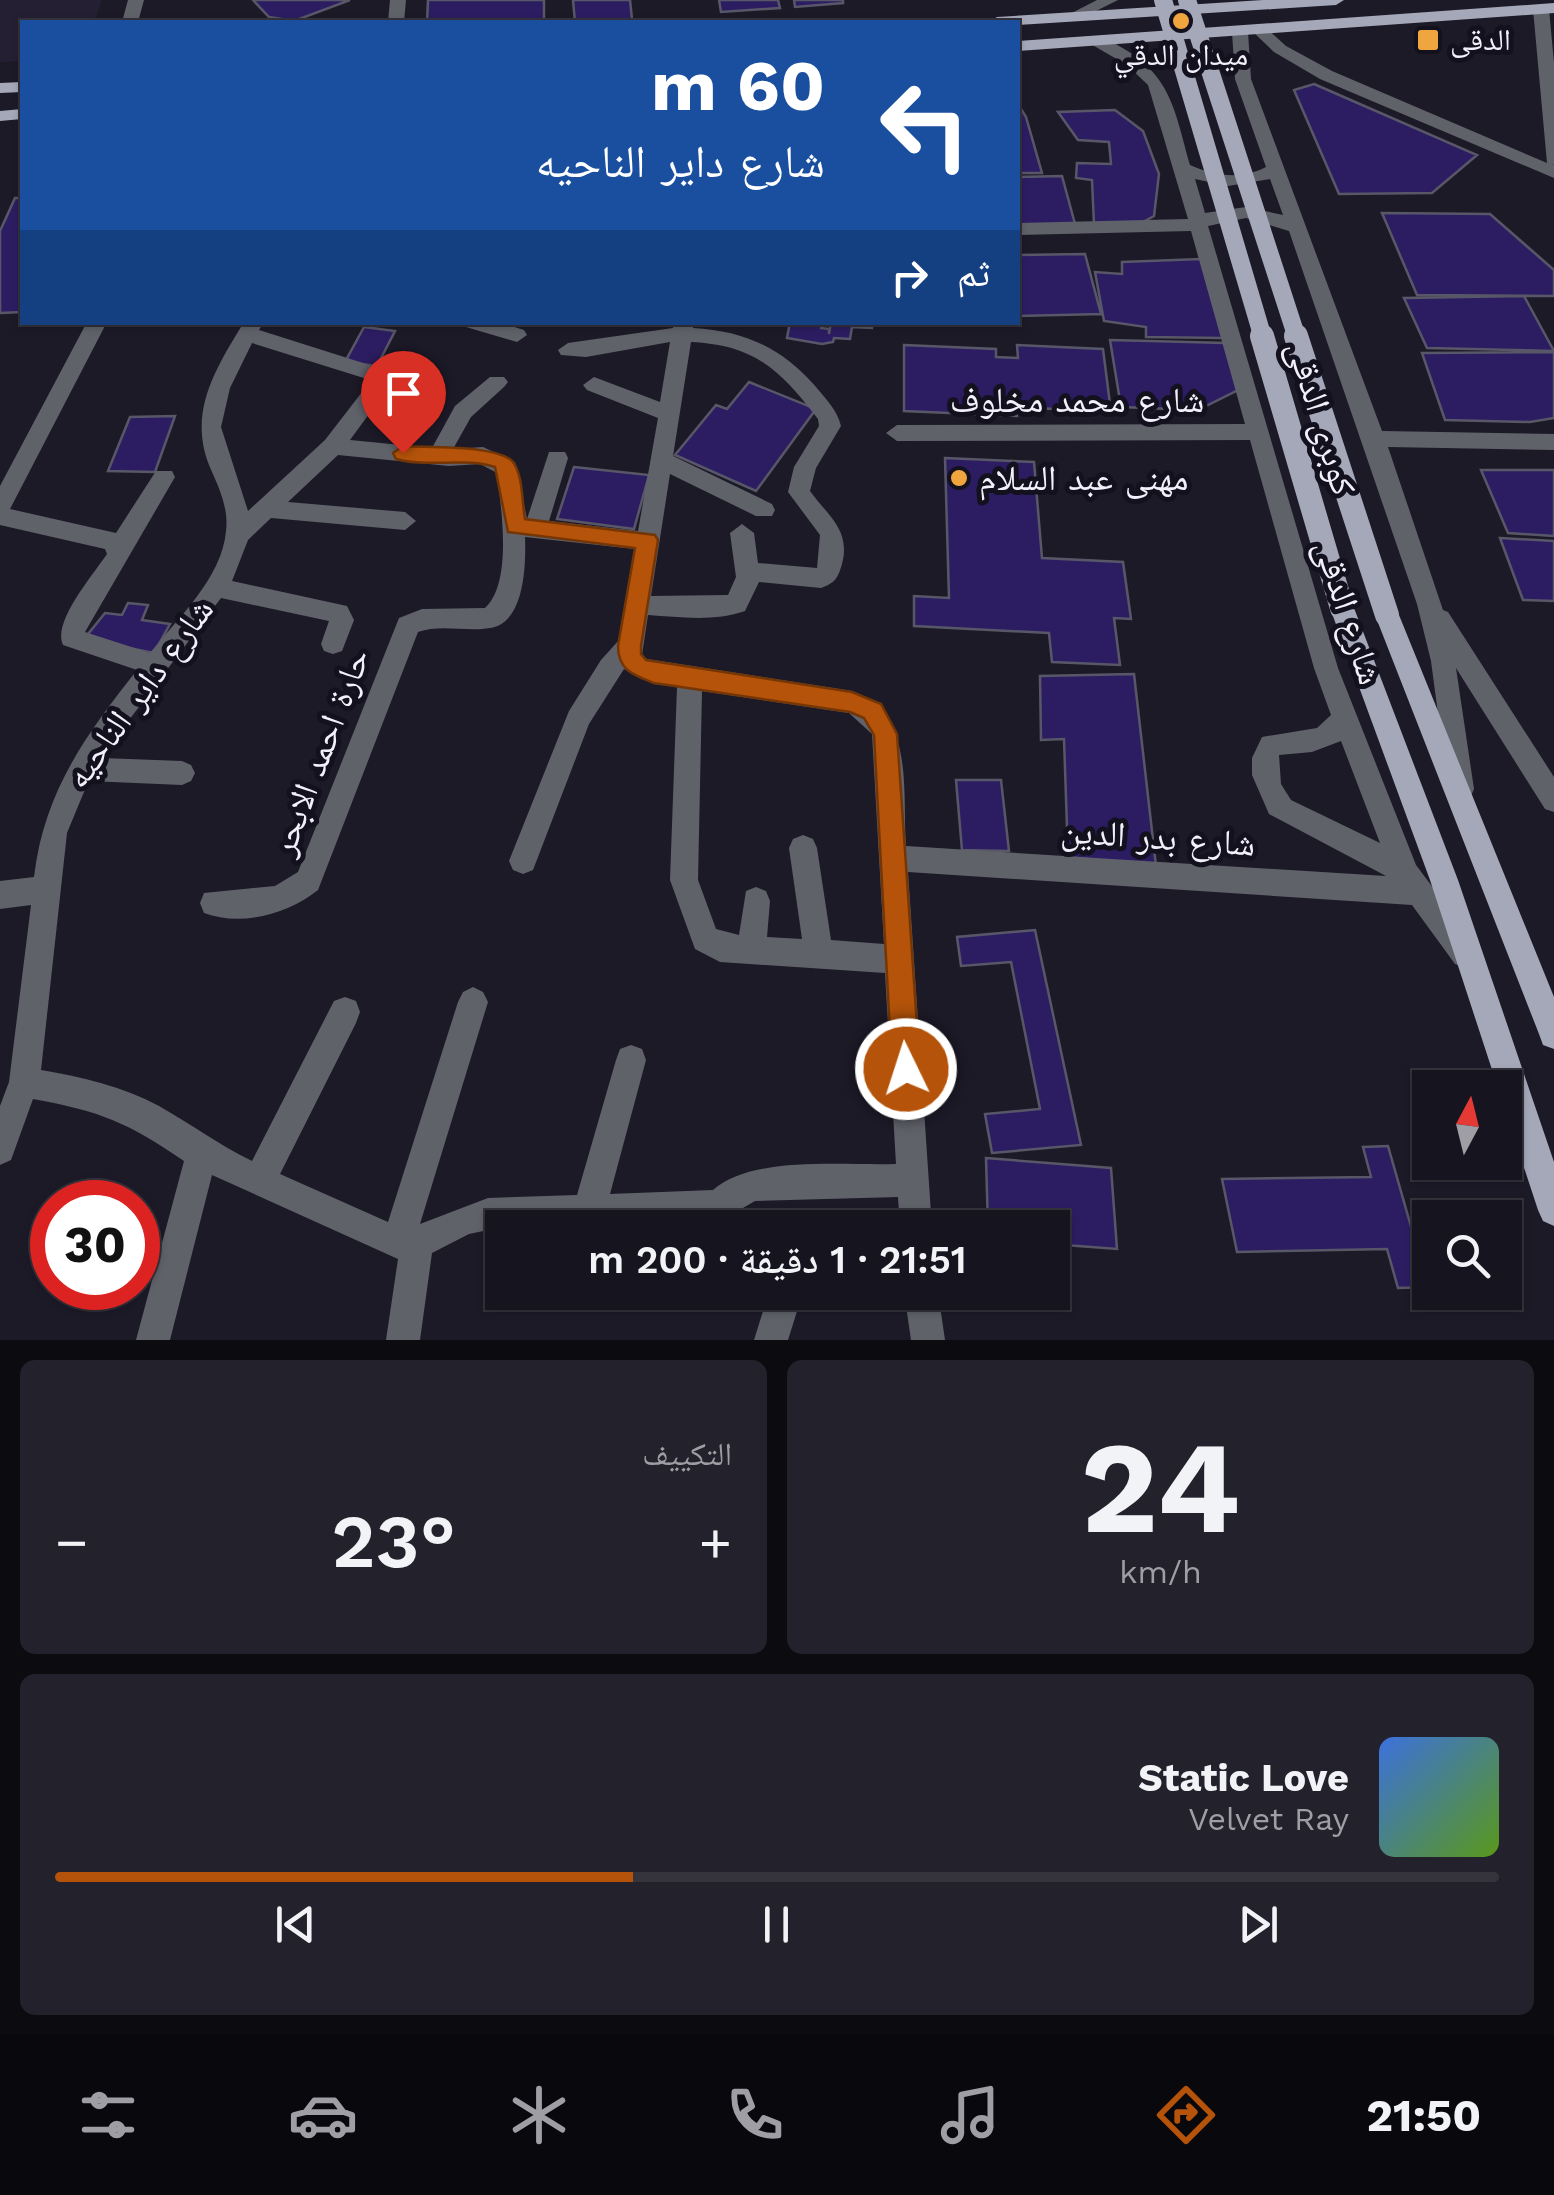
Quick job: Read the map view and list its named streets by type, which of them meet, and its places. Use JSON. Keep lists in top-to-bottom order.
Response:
{
  "streets": {
    "main road": ["كوبرى الدقى", "شارع الدقى"],
    "street": [
      "شارع محمد مخلوف",
      "شارع داير الناحيه",
      "حارة احمد الابحر",
      "شارع بدر الدين"
    ]
  },
  "crossings": [
    ["شارع محمد مخلوف", "شارع الدقى"],
    ["كوبرى الدقى", "شارع الدقى"],
    ["شارع الدقى", "شارع بدر الدين"]
  ],
  "places": {
    "other": ["ميدان الدقي", "مهنى عبد السلام"],
    "transit": ["الدقى"]
  },
  "north": "top",
  "page": {
    "turn": ["60 m", "شارع داير الناحيه"],
    "then": "ثم",
    "limit": "30",
    "trip": "21:51 · 1 دقيقة · 200 m",
    "tile": [
      ["24", "km/h"],
      "التكييف"
    ],
    "heat": ["−", "23°", "+"],
    "song": ["Static Love", "Velvet Ray"],
    "tabs": "21:50"
  }
}
